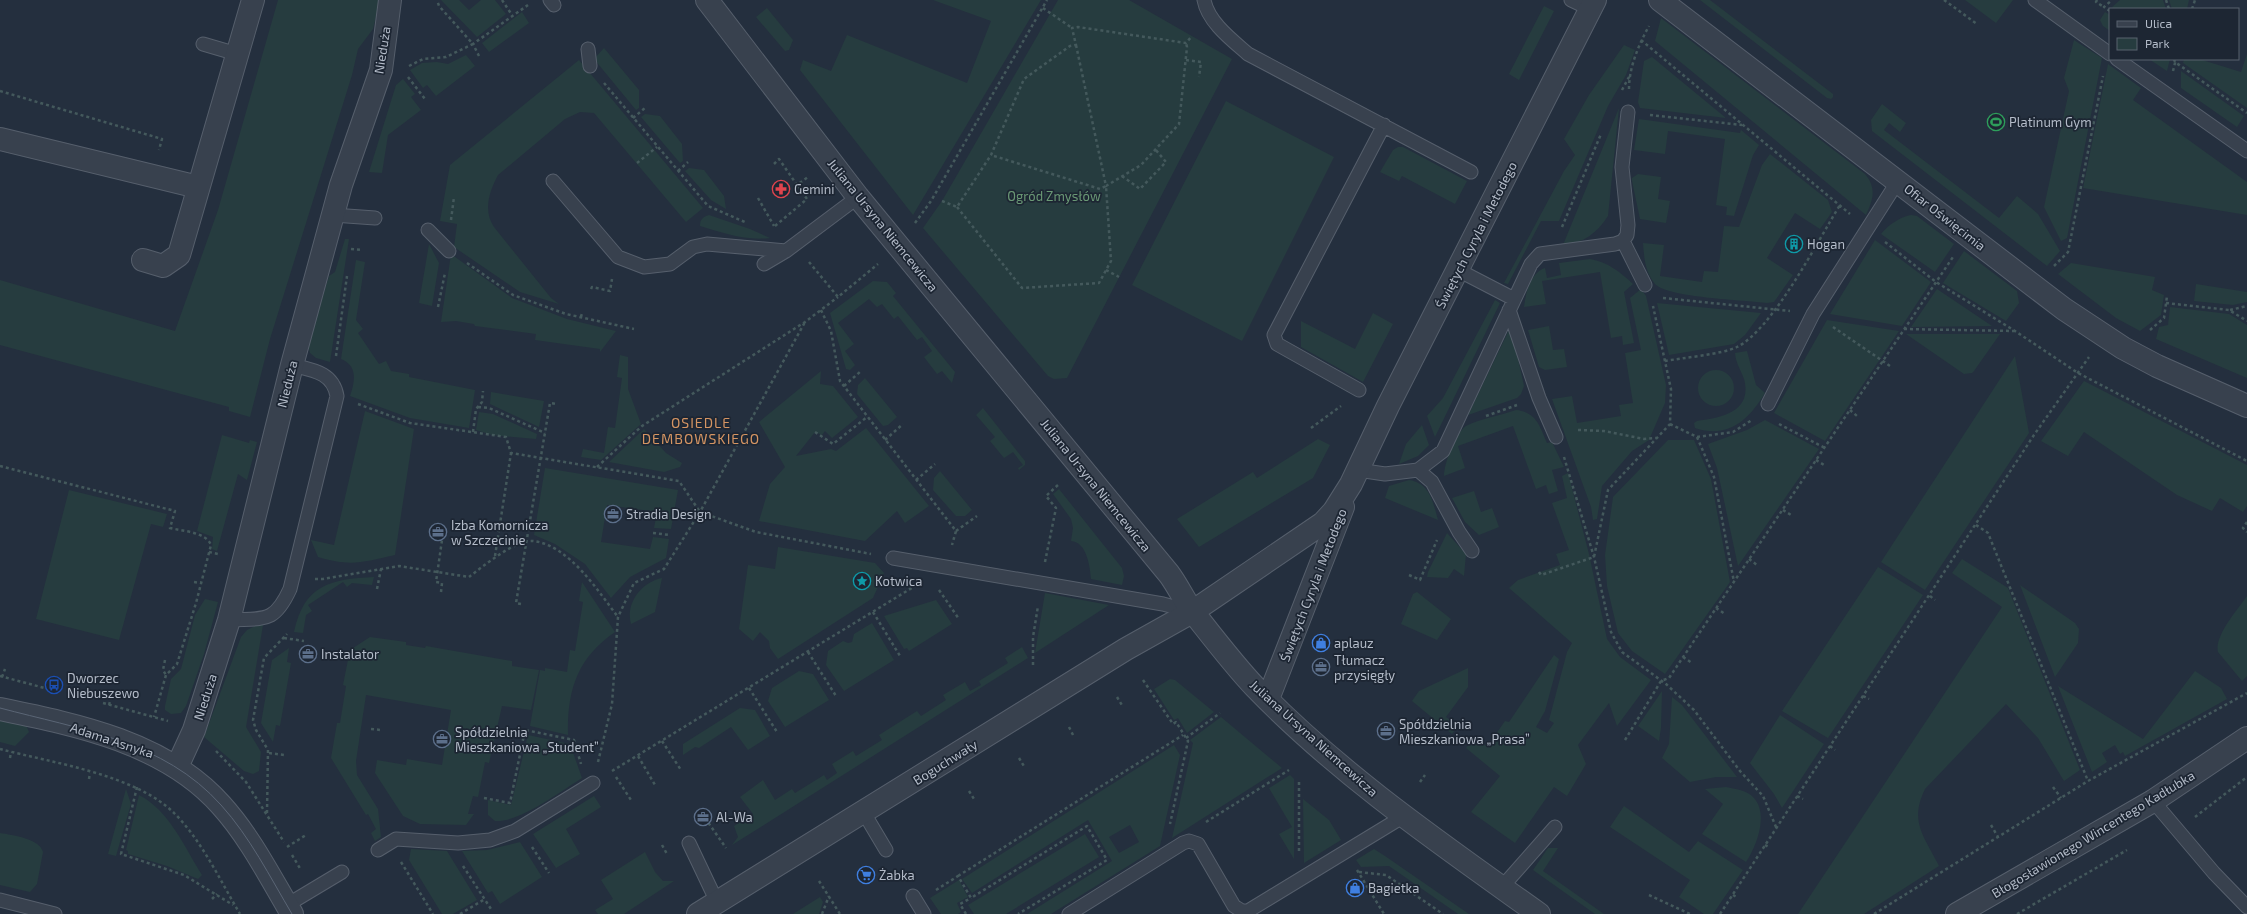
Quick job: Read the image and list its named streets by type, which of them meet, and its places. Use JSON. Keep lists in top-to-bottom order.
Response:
{
  "streets": {
    "street": [
      "Nieduża",
      "Ofiar Oświęcimia",
      "Juliana Ursyna Niemcewicza",
      "Świętych Cyryla i Metodego",
      "Adama Asnyka",
      "Boguchwały",
      "Błogosławionego Wincentego Kadłubka"
    ]
  },
  "crossings": [
    ["Nieduża", "Adama Asnyka"],
    ["Juliana Ursyna Niemcewicza", "Świętych Cyryla i Metodego"],
    ["Juliana Ursyna Niemcewicza", "Boguchwały"],
    ["Świętych Cyryla i Metodego", "Boguchwały"]
  ],
  "districts": ["OSIEDLE DEMBOWSKIEGO"],
  "parks": ["Ogród Zmysłów"],
  "places": {
    "sports": ["Platinum Gym"],
    "pharmacy": ["Gemini"],
    "building": ["Hogan"],
    "office": [
      "Stradia Design",
      "Izba Komornicza w Szczecinie",
      "Instalator",
      "Tłumacz przysięgły",
      "Spółdzielnia Mieszkaniowa „Prasa”",
      "Spółdzielnia Mieszkaniowa „Student”",
      "Al-Wa"
    ],
    "place": ["Kotwica"],
    "shop": ["aplauz", "Bagietka"],
    "bus stop": ["Dworzec Niebuszewo"],
    "supermarket": ["Żabka"]
  },
  "legend": ["Ulica", "Park"]
}
